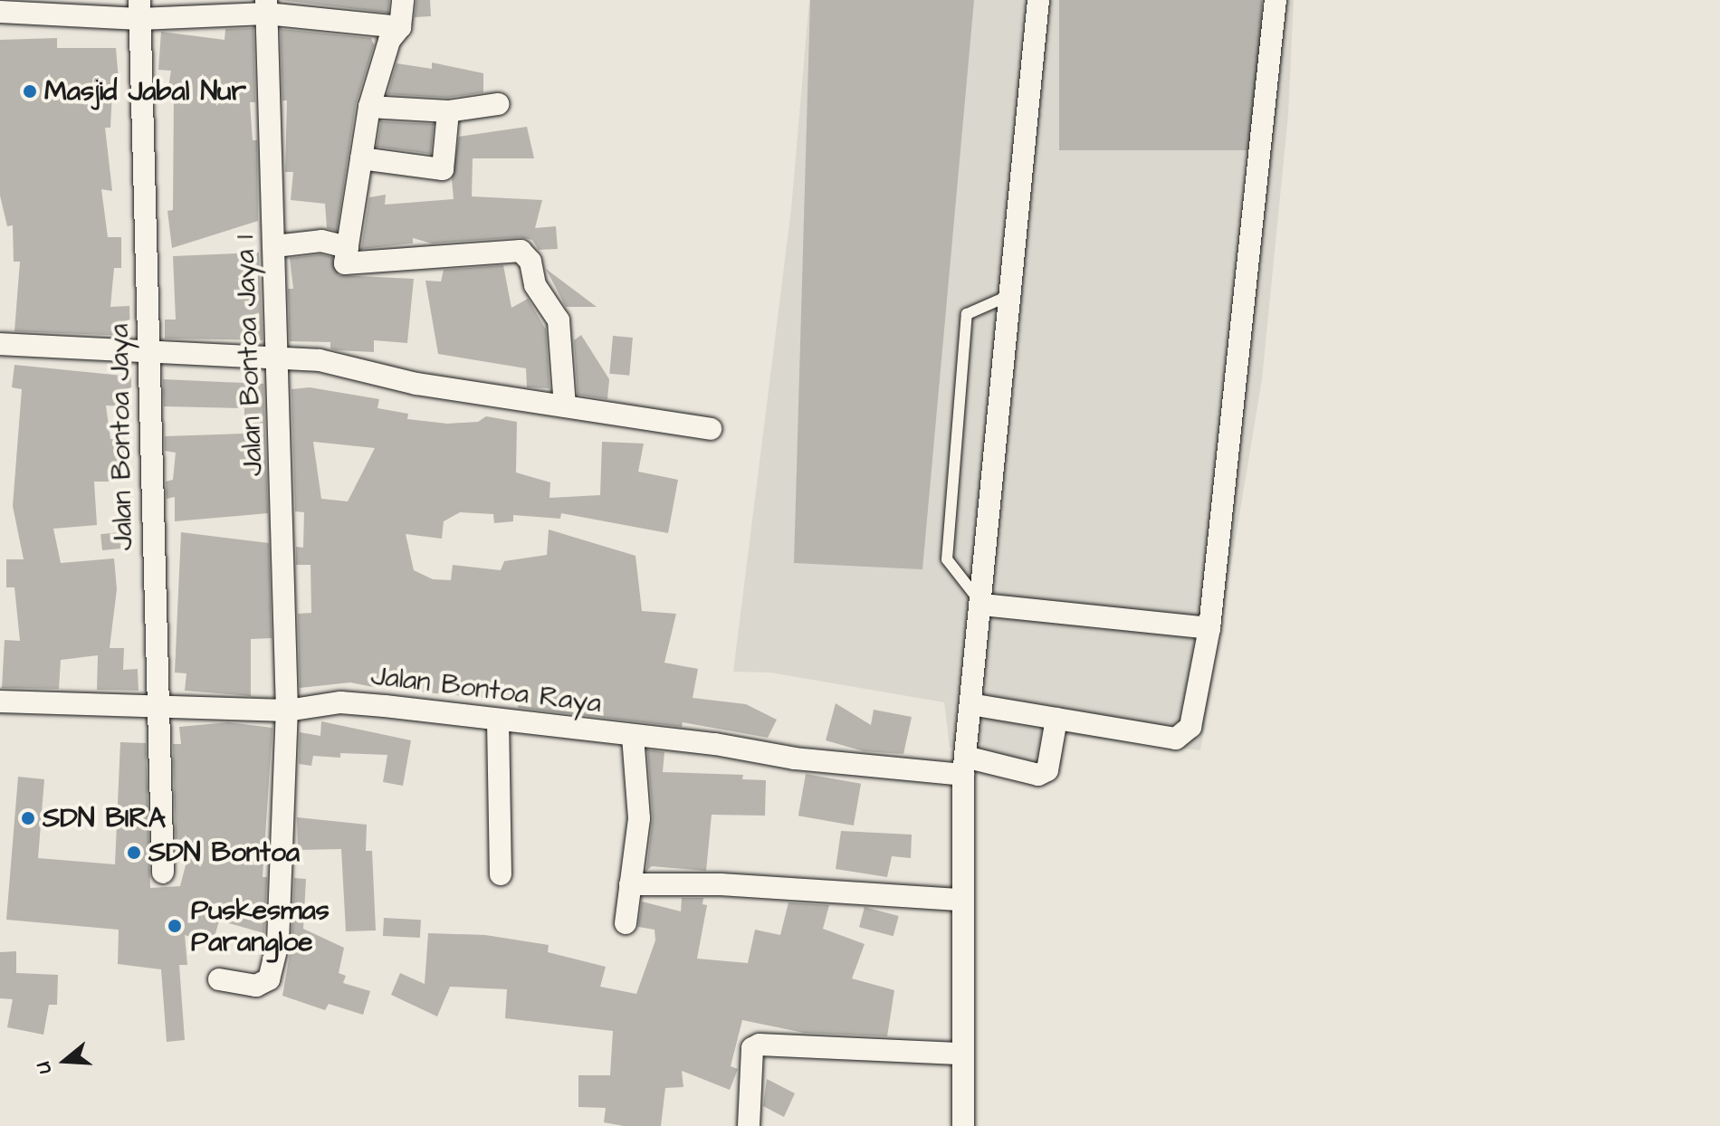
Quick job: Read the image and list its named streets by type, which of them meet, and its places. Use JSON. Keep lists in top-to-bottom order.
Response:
{
  "streets": {
    "street": ["Jalan Bontoa Jaya 1", "Jalan Bontoa Jaya", "Jalan Bontoa Raya"]
  },
  "crossings": [
    ["Jalan Bontoa Jaya 1", "Jalan Bontoa Raya"],
    ["Jalan Bontoa Jaya", "Jalan Bontoa Raya"]
  ],
  "places": [
    "Masjid Jabal Nur",
    "SDN BIRA",
    "SDN Bontoa",
    "Puskesmas Parangloe"
  ],
  "north": "left"
}
